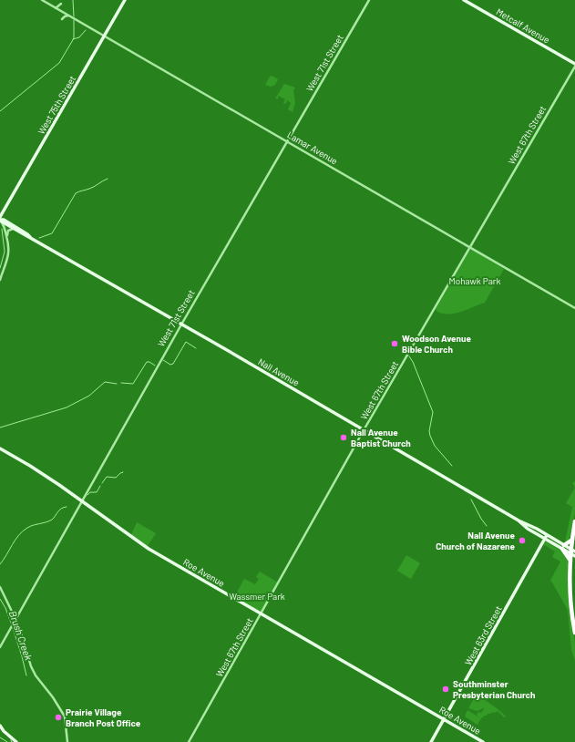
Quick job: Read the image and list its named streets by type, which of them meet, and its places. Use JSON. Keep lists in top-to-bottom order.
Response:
{
  "streets": {
    "main road": [
      "Metcalf Avenue",
      "West 75th Street",
      "Nall Avenue",
      "Roe Avenue",
      "West 63rd Street"
    ],
    "street": ["West 71st Street", "West 67th Street", "Lamar Avenue"]
  },
  "crossings": [
    ["Metcalf Avenue", "West 67th Street"],
    ["West 71st Street", "Lamar Avenue"],
    ["West 71st Street", "Nall Avenue"],
    ["West 71st Street", "Roe Avenue"],
    ["West 75th Street", "Lamar Avenue"],
    ["West 75th Street", "Nall Avenue"],
    ["West 67th Street", "Lamar Avenue"],
    ["West 67th Street", "Nall Avenue"],
    ["West 67th Street", "Roe Avenue"],
    ["Nall Avenue", "West 63rd Street"],
    ["Roe Avenue", "West 63rd Street"]
  ],
  "water": ["Brush Creek"],
  "parks": ["Mohawk Park", "Wassmer Park"],
  "places": [
    "Woodson Avenue Bible Church",
    "Nall Avenue Baptist Church",
    "Nall Avenue Church of Nazarene",
    "Southminster Presbyterian Church",
    "Prairie Village Branch Post Office"
  ]
}
